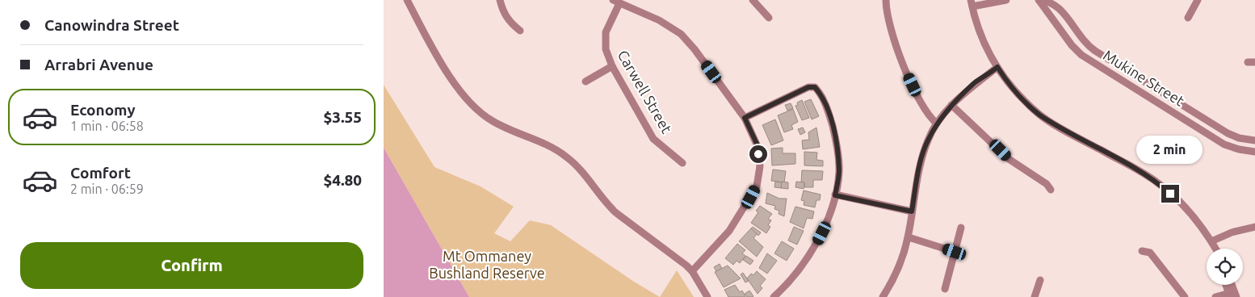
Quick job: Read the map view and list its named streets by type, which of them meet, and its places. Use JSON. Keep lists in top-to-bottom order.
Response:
{
  "streets": {
    "street": ["Mukine Street", "Carwell Street"]
  },
  "parks": ["Mt Ommaney Bushland Reserve"],
  "page": {
    "banner": ["Canowindra Street", "Arrabri Avenue"],
    "list": [
      {
        "name": "Economy",
        "note": "1 min · 06:58",
        "value": "$3.55"
      },
      {
        "name": "Comfort",
        "note": "2 min · 06:59",
        "value": "$4.80"
      }
    ],
    "bubble": "2 min",
    "buttons": "Confirm"
  }
}
